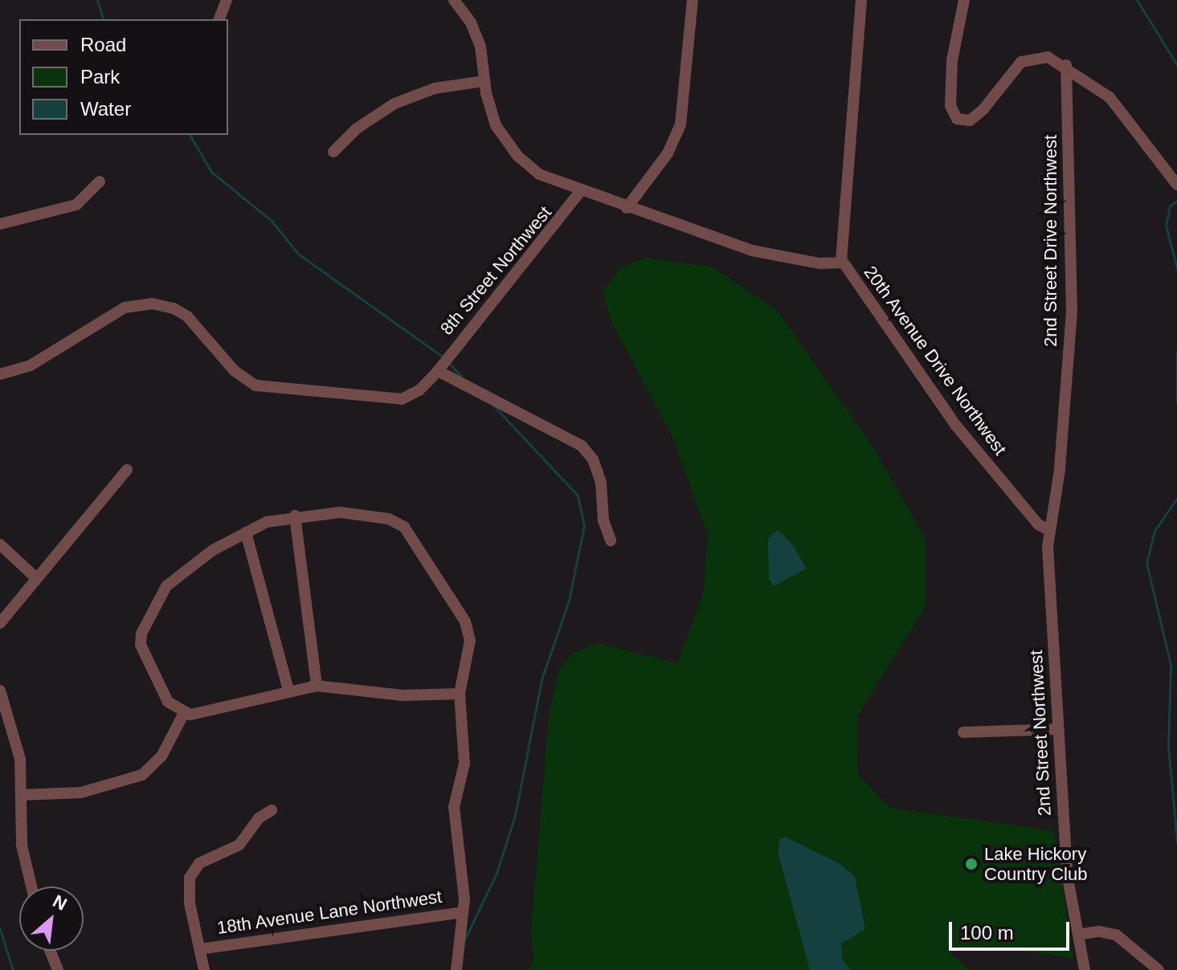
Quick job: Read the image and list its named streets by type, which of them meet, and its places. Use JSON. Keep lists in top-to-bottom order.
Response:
{
  "streets": {
    "street": [
      "2nd Street Drive Northwest",
      "8th Street Northwest",
      "20th Avenue Drive Northwest",
      "2nd Street Northwest",
      "18th Avenue Lane Northwest"
    ]
  },
  "crossings": [
    ["2nd Street Drive Northwest", "20th Avenue Drive Northwest"],
    ["2nd Street Drive Northwest", "2nd Street Northwest"],
    ["20th Avenue Drive Northwest", "2nd Street Northwest"]
  ],
  "places": ["Lake Hickory Country Club"],
  "legend": ["Road", "Park", "Water"],
  "scale_bar": "100 m",
  "north": "top right"
}
